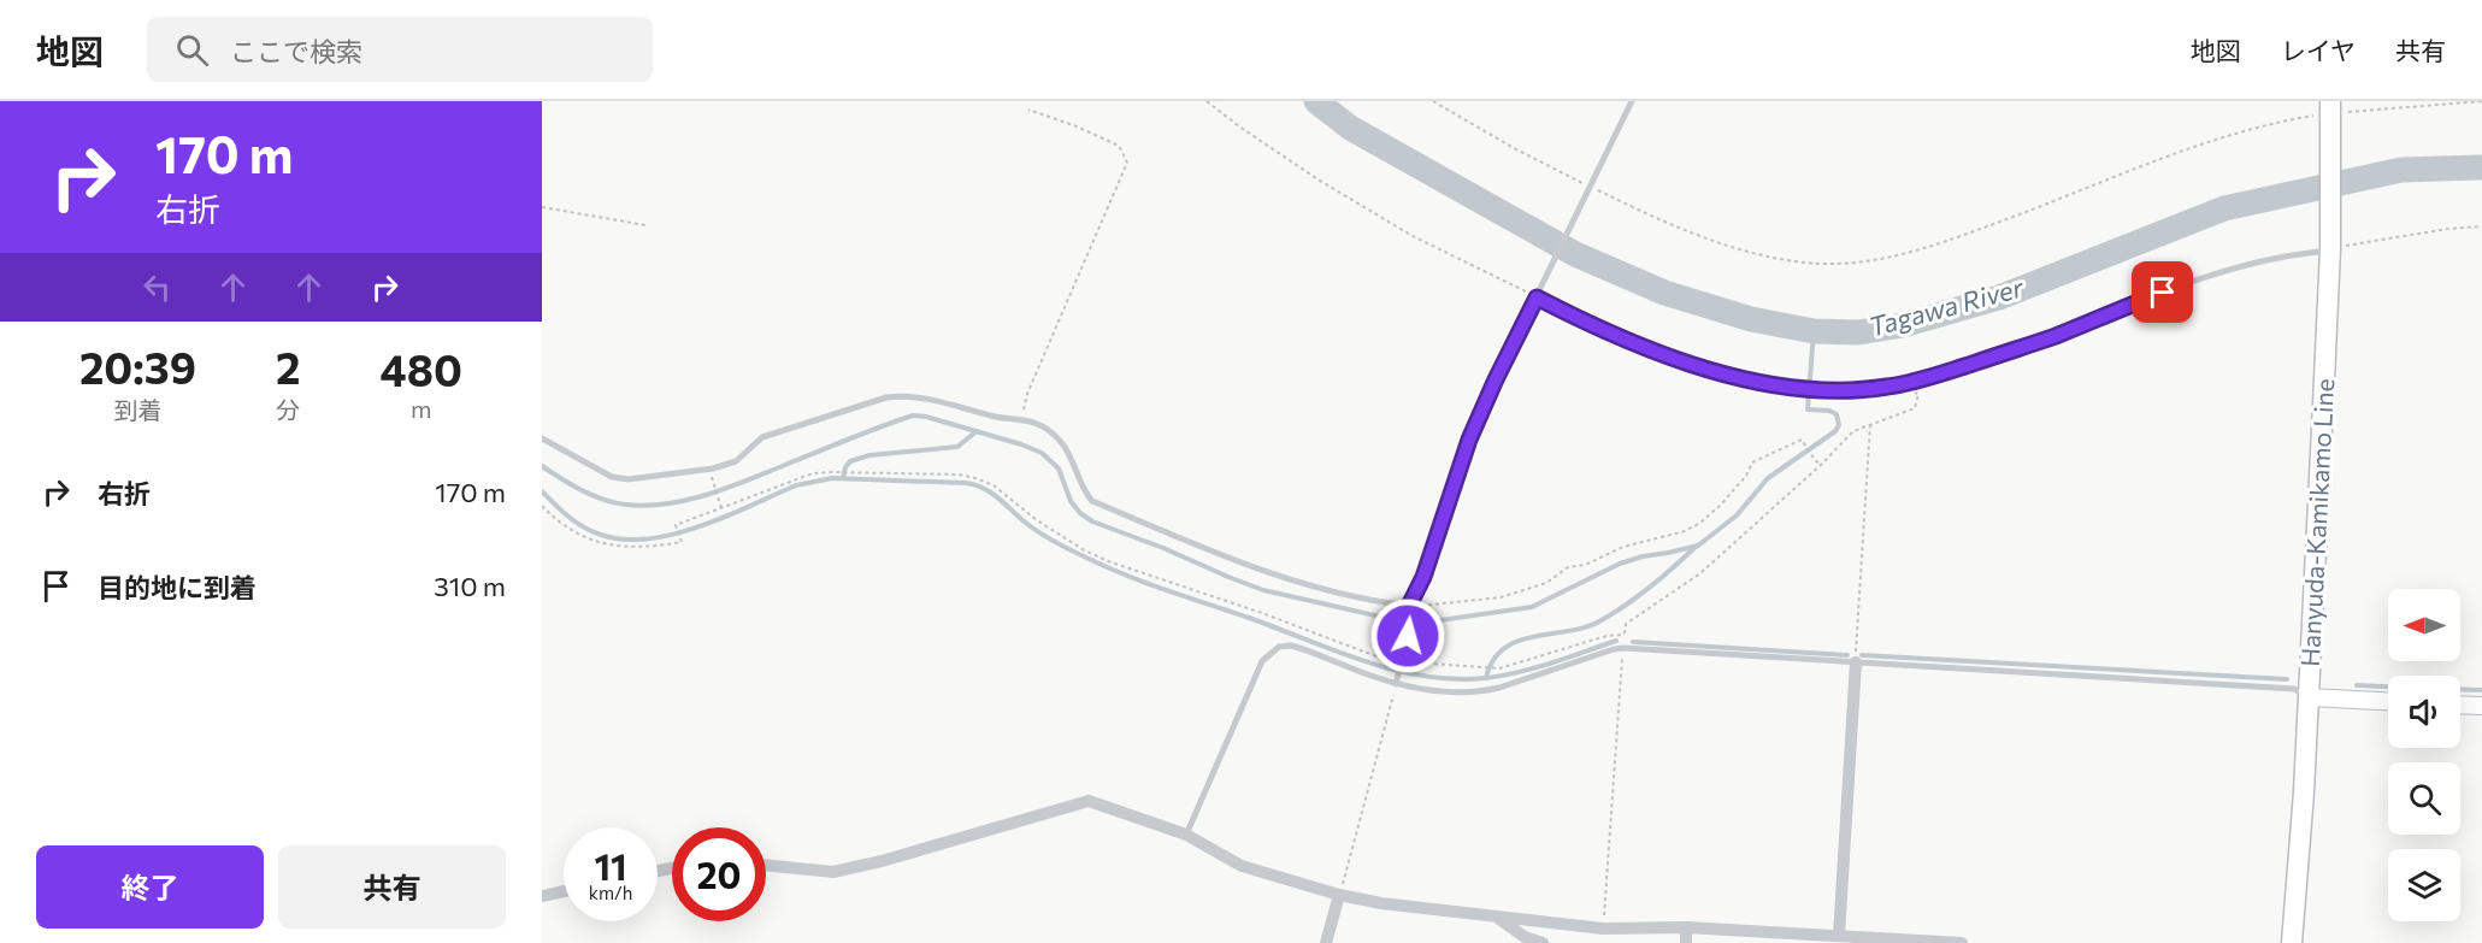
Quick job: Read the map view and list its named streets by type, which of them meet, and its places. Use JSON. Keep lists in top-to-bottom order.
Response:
{
  "streets": {
    "main road": ["Hanyuda-Kamikamo Line"]
  },
  "water": ["Tagawa River"],
  "north": "left",
  "page": {
    "header": "地図",
    "search": "ここで検索",
    "nav": ["地図", "レイヤ", "共有"],
    "turn": ["170 m", "右折"],
    "eta": [
      "20:39",
      "到着",
      "2",
      "分",
      "480",
      "m"
    ],
    "list": [
      {
        "name": "右折",
        "value": "170 m"
      },
      {
        "name": "目的地に到着",
        "value": "310 m"
      }
    ],
    "speed": "11 km/h",
    "limit": "20",
    "buttons": ["終了", "共有"]
  }
}
